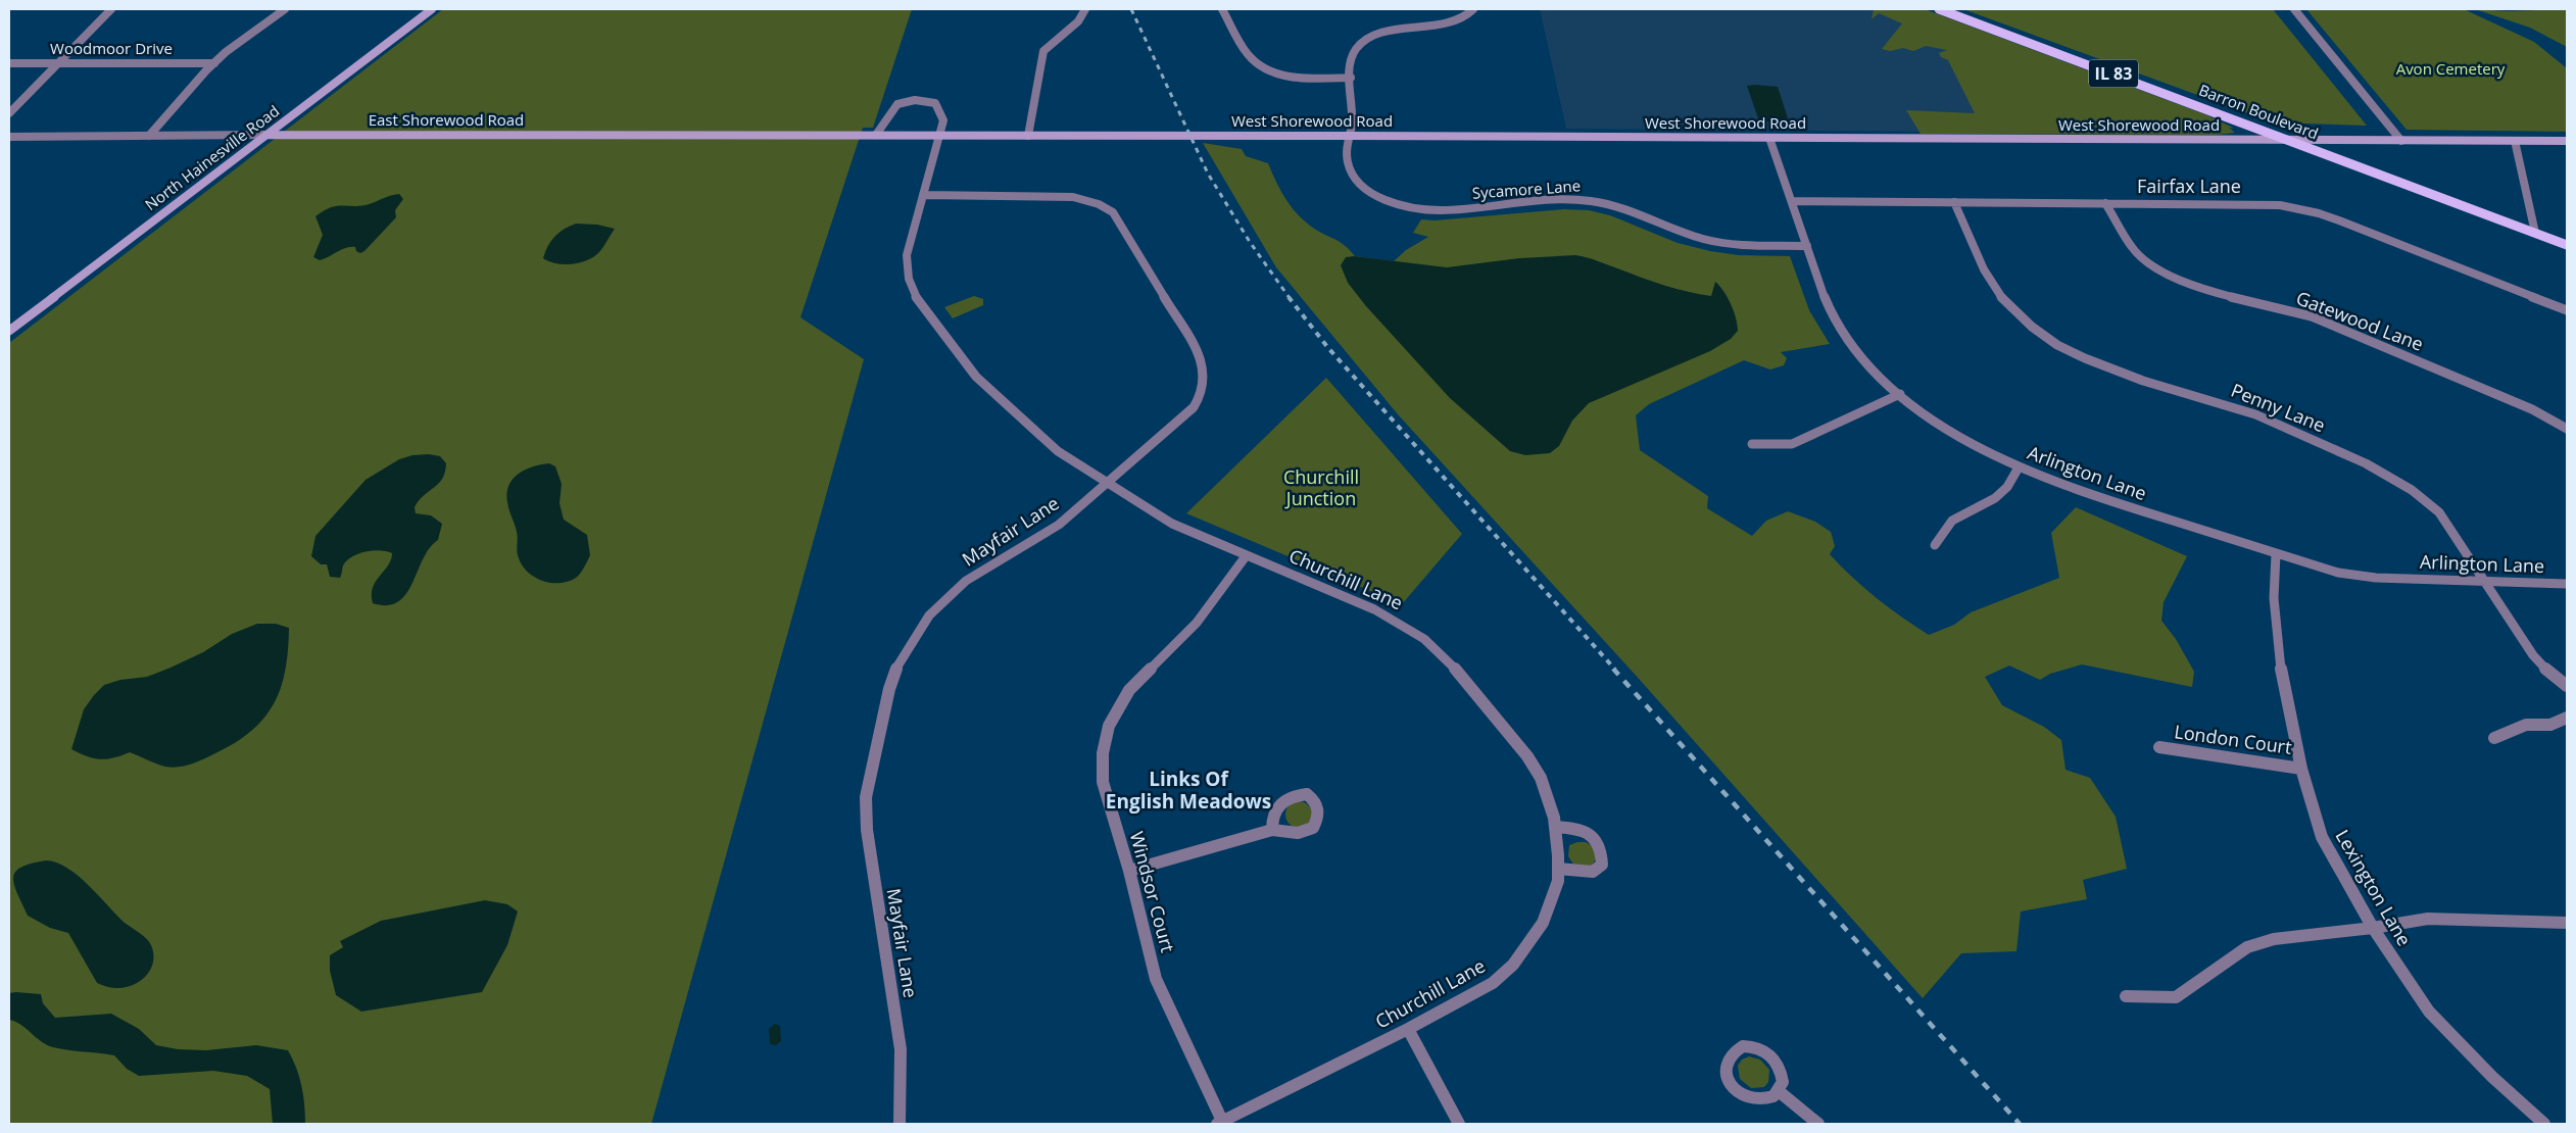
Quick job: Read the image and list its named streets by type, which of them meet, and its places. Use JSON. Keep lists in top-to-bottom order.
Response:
{
  "streets": {
    "main road": [
      "IL 83",
      "Barron Boulevard",
      "East Shorewood Road",
      "West Shorewood Road",
      "North Hainesville Road"
    ],
    "street": [
      "Woodmoor Drive",
      "Fairfax Lane",
      "Sycamore Lane",
      "Gatewood Lane",
      "Penny Lane",
      "Arlington Lane",
      "Mayfair Lane",
      "Churchill Lane",
      "London Court",
      "Lexington Lane",
      "Windsor Court"
    ]
  },
  "crossings": [
    ["Barron Boulevard", "West Shorewood Road"],
    ["East Shorewood Road", "West Shorewood Road"],
    ["East Shorewood Road", "North Hainesville Road"],
    ["East Shorewood Road", "Churchill Lane"],
    ["West Shorewood Road", "Sycamore Lane"],
    ["West Shorewood Road", "Arlington Lane"],
    ["West Shorewood Road", "Churchill Lane"],
    ["Fairfax Lane", "Gatewood Lane"],
    ["Fairfax Lane", "Penny Lane"],
    ["Fairfax Lane", "Arlington Lane"],
    ["Sycamore Lane", "Arlington Lane"],
    ["Penny Lane", "Arlington Lane"],
    ["Arlington Lane", "Lexington Lane"],
    ["Mayfair Lane", "Churchill Lane"],
    ["Churchill Lane", "Windsor Court"],
    ["London Court", "Lexington Lane"]
  ],
  "districts": ["Links Of English Meadows"],
  "parks": ["Avon Cemetery", "Churchill Junction"]
}
